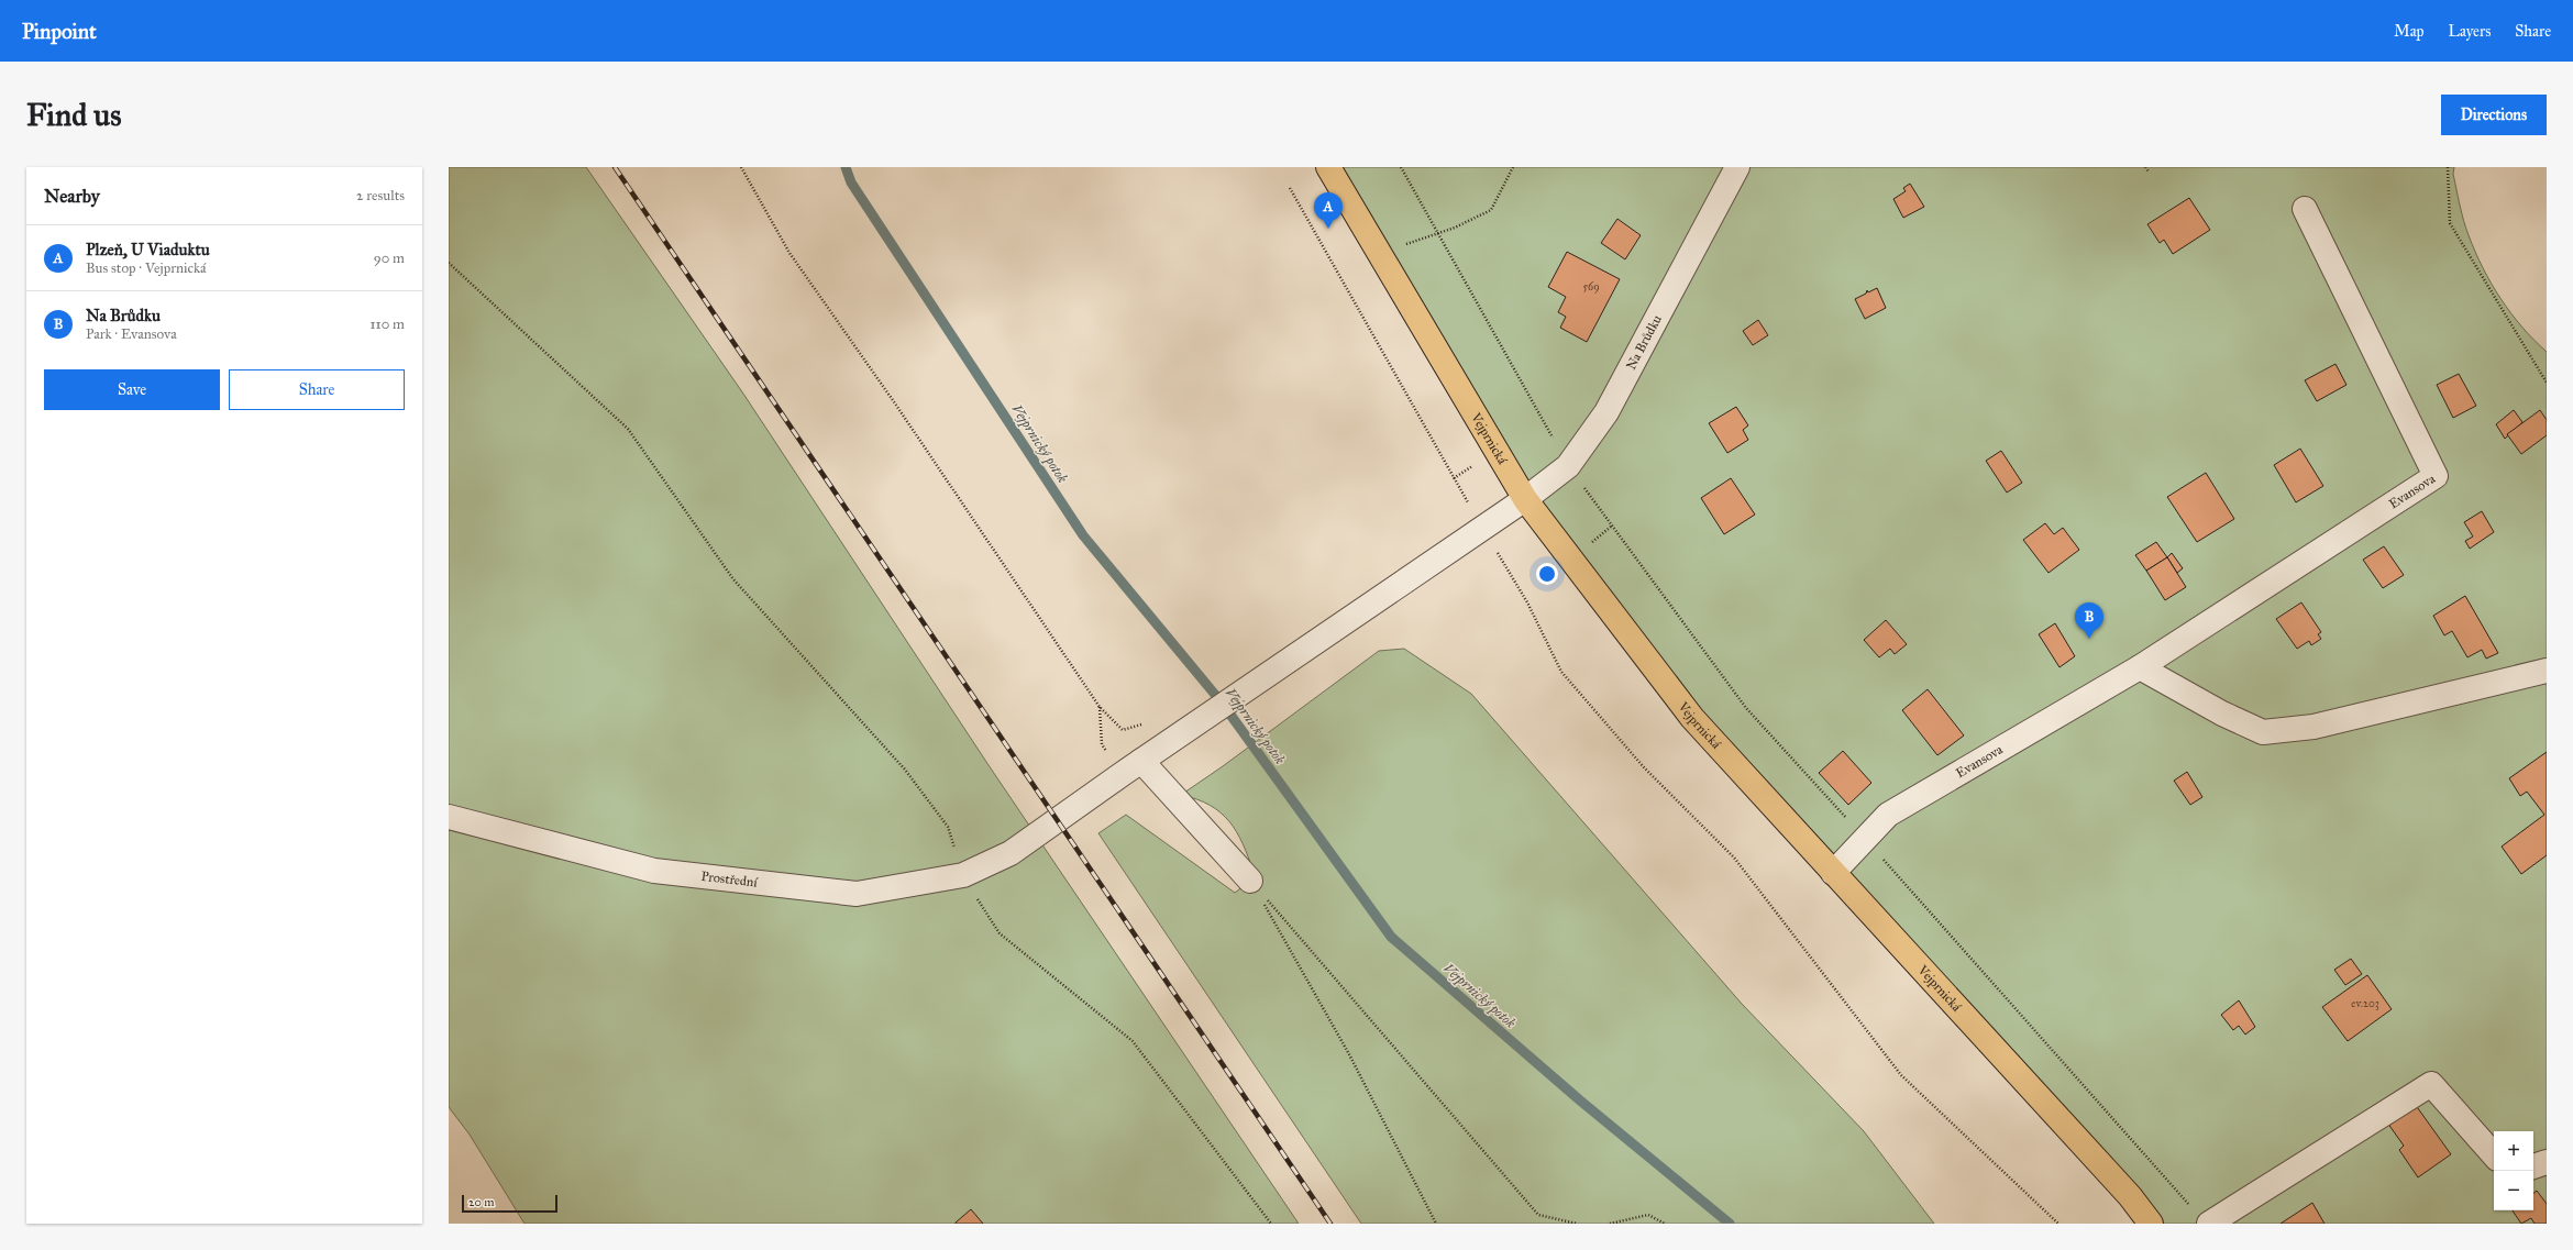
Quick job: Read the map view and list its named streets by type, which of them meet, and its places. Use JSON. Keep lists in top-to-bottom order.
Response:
{
  "streets": {
    "main road": ["Vejprnická"],
    "street": ["Na Brůdku", "Evansova", "Prostřední"]
  },
  "crossings": [
    ["Na Brůdku", "Vejprnická"],
    ["Na Brůdku", "Prostřední"],
    ["Vejprnická", "Evansova"]
  ],
  "water": ["Vejprnický potok"],
  "house_numbers": ["569", "ev.203"],
  "scale_bar": "20 m",
  "page": {
    "header": "Pinpoint",
    "nav": ["Map", "Layers", "Share"],
    "buttons": [
      "Directions",
      ["Save", "Share"]
    ],
    "title": "Find us",
    "heading": ["Nearby", "2 results"],
    "pins": ["A", "B"],
    "list": [
      {
        "mark": "A",
        "name": "Plzeň, U Viaduktu",
        "note": "Bus stop · Vejprnická",
        "value": "90 m"
      },
      {
        "mark": "B",
        "name": "Na Brůdku",
        "note": "Park · Evansova",
        "value": "110 m"
      }
    ],
    "map_buttons": ["+", "−"],
    "scale": "20 m"
  }
}
